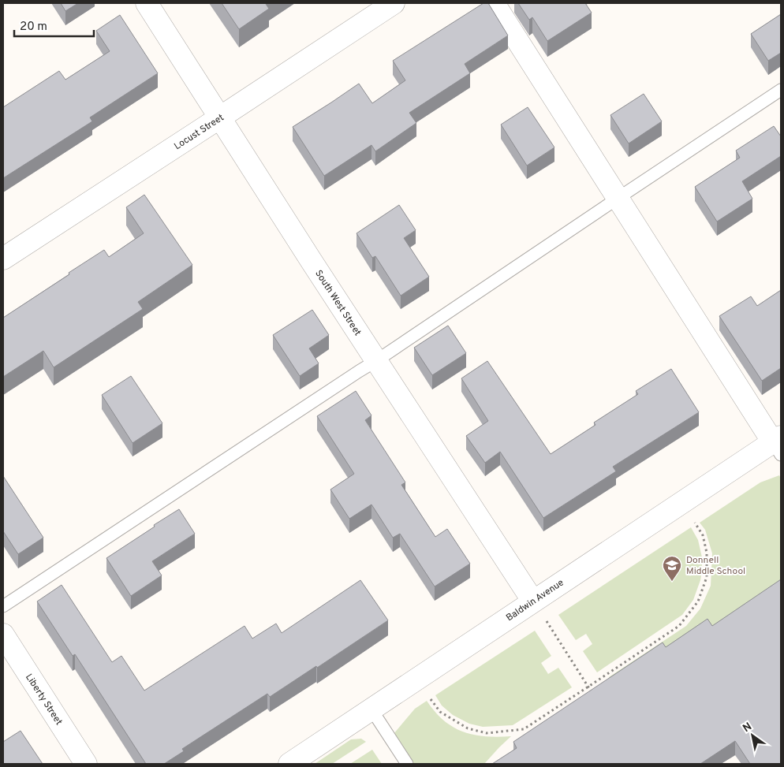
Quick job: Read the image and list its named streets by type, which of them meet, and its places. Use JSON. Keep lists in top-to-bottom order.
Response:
{
  "streets": {
    "street": [
      "Locust Street",
      "South West Street",
      "Baldwin Avenue",
      "Liberty Street"
    ]
  },
  "crossings": [
    ["Locust Street", "South West Street"],
    ["South West Street", "Baldwin Avenue"]
  ],
  "places": {
    "school or university": ["Donnell Middle School"]
  },
  "scale_bar": "20 m",
  "north": "top left"
}
